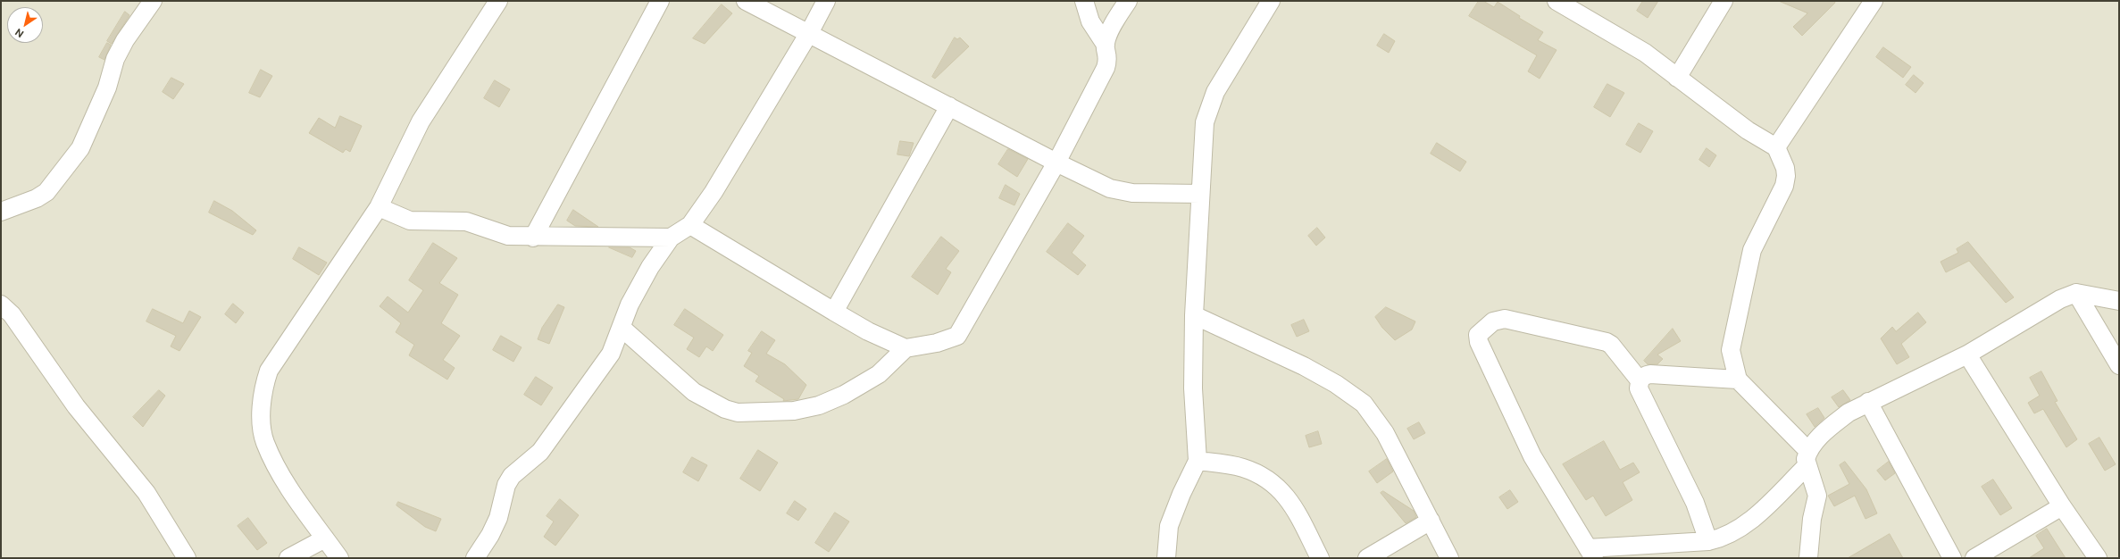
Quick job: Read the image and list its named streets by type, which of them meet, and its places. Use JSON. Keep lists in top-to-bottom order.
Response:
{
  "north": "bottom left"
}
